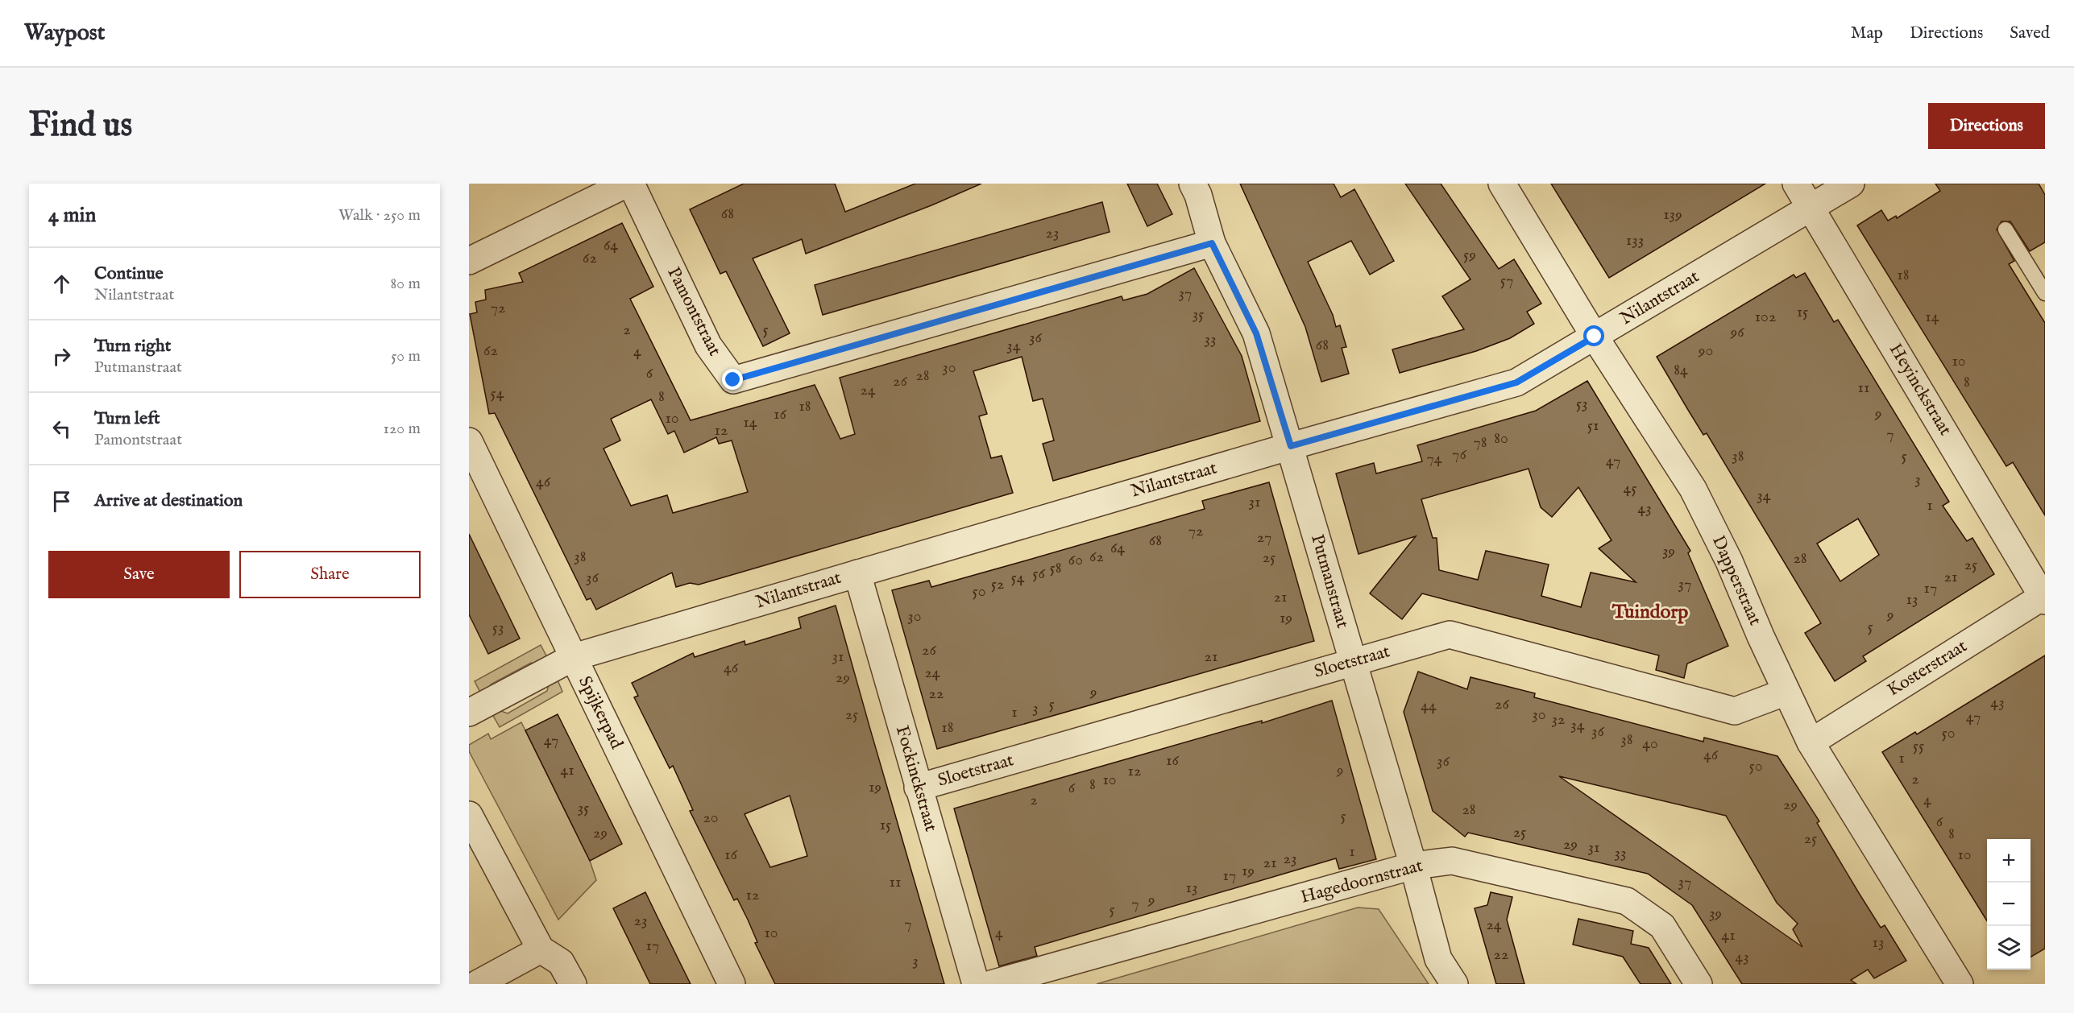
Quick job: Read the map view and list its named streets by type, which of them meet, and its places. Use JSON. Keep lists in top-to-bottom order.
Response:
{
  "streets": {
    "street": [
      "Nilantstraat",
      "Pamontstraat",
      "Heyinckstraat",
      "Dapperstraat",
      "Putmanstraat",
      "Sloetstraat",
      "Kosterstraat",
      "Spijkerpad",
      "Fockinckstraat",
      "Hagedoornstraat"
    ]
  },
  "crossings": [
    ["Nilantstraat", "Heyinckstraat"],
    ["Nilantstraat", "Dapperstraat"],
    ["Nilantstraat", "Putmanstraat"],
    ["Nilantstraat", "Spijkerpad"],
    ["Nilantstraat", "Fockinckstraat"],
    ["Pamontstraat", "Putmanstraat"],
    ["Heyinckstraat", "Kosterstraat"],
    ["Dapperstraat", "Sloetstraat"],
    ["Dapperstraat", "Kosterstraat"],
    ["Putmanstraat", "Sloetstraat"],
    ["Putmanstraat", "Hagedoornstraat"],
    ["Sloetstraat", "Fockinckstraat"]
  ],
  "districts": ["Tuindorp"],
  "house_numbers": [
    "68",
    "139",
    "23",
    "133",
    "64",
    "59",
    "62",
    "18",
    "57",
    "37",
    "72",
    "15",
    "35",
    "102",
    "14",
    "2",
    "5",
    "96",
    "36",
    "33",
    "68",
    "34",
    "62",
    "90",
    "4",
    "10",
    "30",
    "84",
    "6",
    "28",
    "26",
    "8",
    "11",
    "24",
    "54",
    "8",
    "53",
    "18",
    "9",
    "16",
    "10",
    "14",
    "51",
    "12",
    "7",
    "80",
    "78",
    "76",
    "38",
    "5",
    "74",
    "47",
    "3",
    "46",
    "45",
    "34",
    "31",
    "1",
    "43",
    "72",
    "27",
    "68",
    "64",
    "39",
    "38",
    "62",
    "25",
    "28",
    "60",
    "25",
    "58",
    "56",
    "21",
    "36",
    "54",
    "52",
    "37",
    "17",
    "50",
    "21",
    "13",
    "9",
    "30",
    "19",
    "5",
    "53",
    "26",
    "31",
    "21",
    "46",
    "24",
    "29",
    "9",
    "22",
    "43",
    "5",
    "26",
    "44",
    "3",
    "1",
    "25",
    "30",
    "47",
    "32",
    "34",
    "18",
    "36",
    "50",
    "38",
    "47",
    "40",
    "55",
    "46",
    "1",
    "16",
    "36",
    "50",
    "41",
    "9",
    "12",
    "2",
    "10",
    "8",
    "19",
    "6",
    "2",
    "4",
    "29",
    "35",
    "28",
    "5",
    "20",
    "6",
    "15",
    "25",
    "29",
    "8",
    "25",
    "29",
    "31",
    "1",
    "33",
    "16",
    "10",
    "23",
    "21",
    "19",
    "17",
    "11",
    "37",
    "13",
    "12",
    "9",
    "7",
    "5",
    "39",
    "23",
    "7",
    "24",
    "10",
    "4",
    "41",
    "13",
    "17",
    "22",
    "43",
    "3"
  ],
  "page": {
    "header": "Waypost",
    "nav": ["Map", "Directions", "Saved"],
    "buttons": [
      "Directions",
      ["Save", "Share"]
    ],
    "title": "Find us",
    "heading": ["4 min", "Walk · 250 m"],
    "list": [
      ["Continue", "Nilantstraat", "80 m"],
      ["Turn right", "Putmanstraat", "50 m"],
      ["Turn left", "Pamontstraat", "120 m"],
      "Arrive at destination"
    ],
    "map_buttons": ["+", "−"]
  }
}
